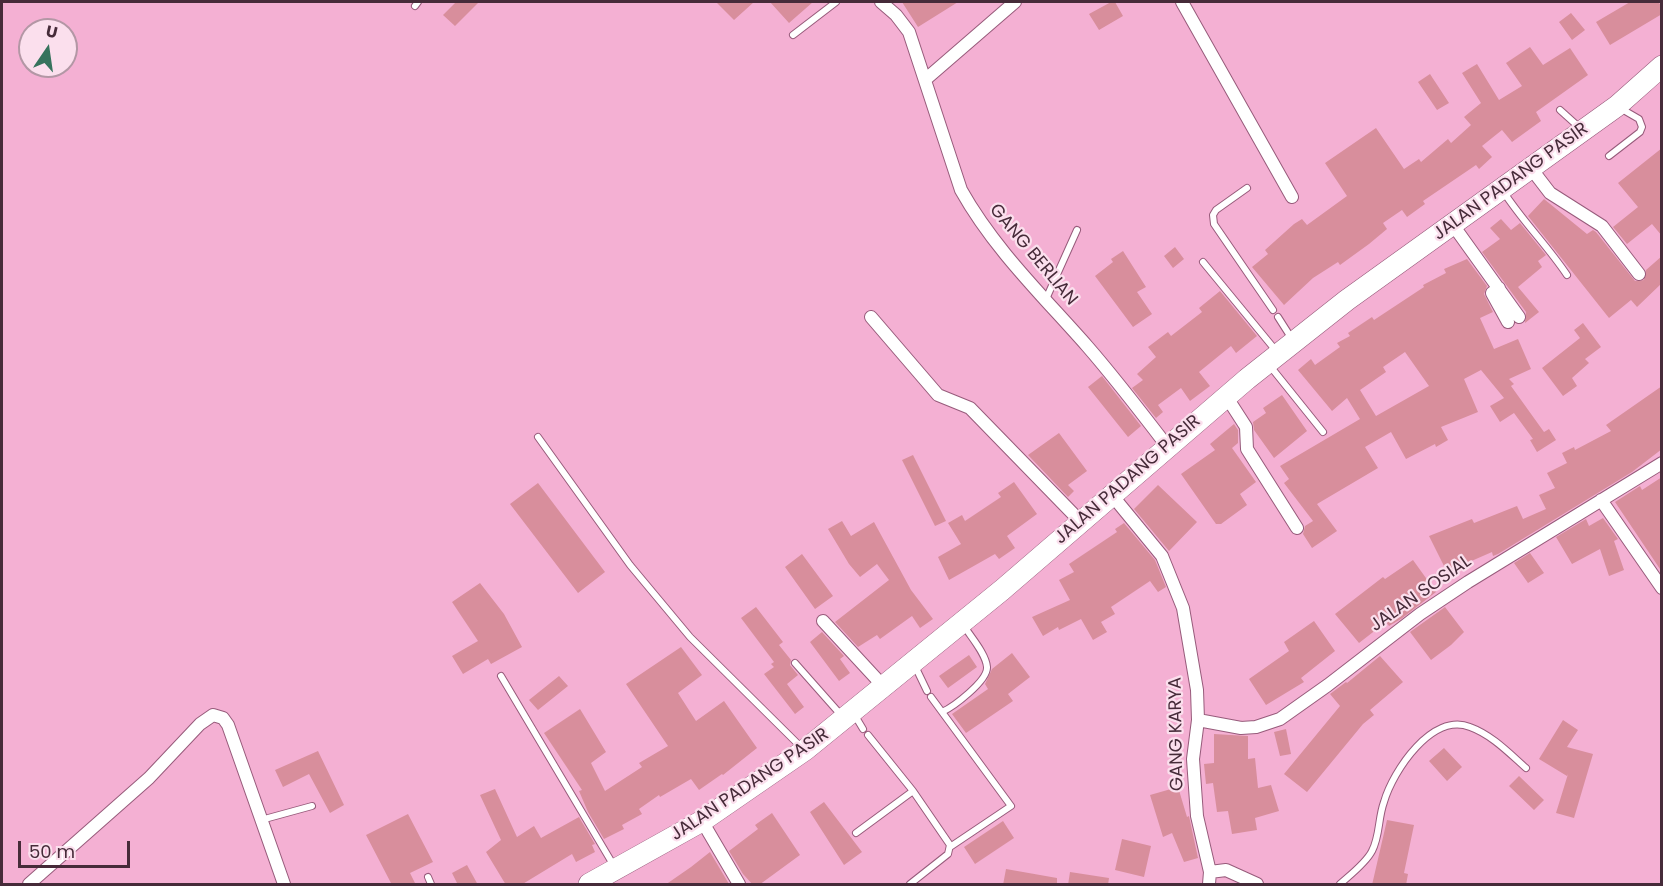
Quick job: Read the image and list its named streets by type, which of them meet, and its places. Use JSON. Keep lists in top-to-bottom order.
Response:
{
  "streets": {
    "highway": ["JALAN PADANG PASIR"],
    "street": ["GANG BERLIAN", "JALAN SOSIAL", "GANG KARYA"]
  },
  "crossings": [
    ["JALAN PADANG PASIR", "GANG BERLIAN"],
    ["JALAN PADANG PASIR", "GANG KARYA"],
    ["JALAN SOSIAL", "GANG KARYA"]
  ],
  "scale_bar": "50 m",
  "north": "top"
}
